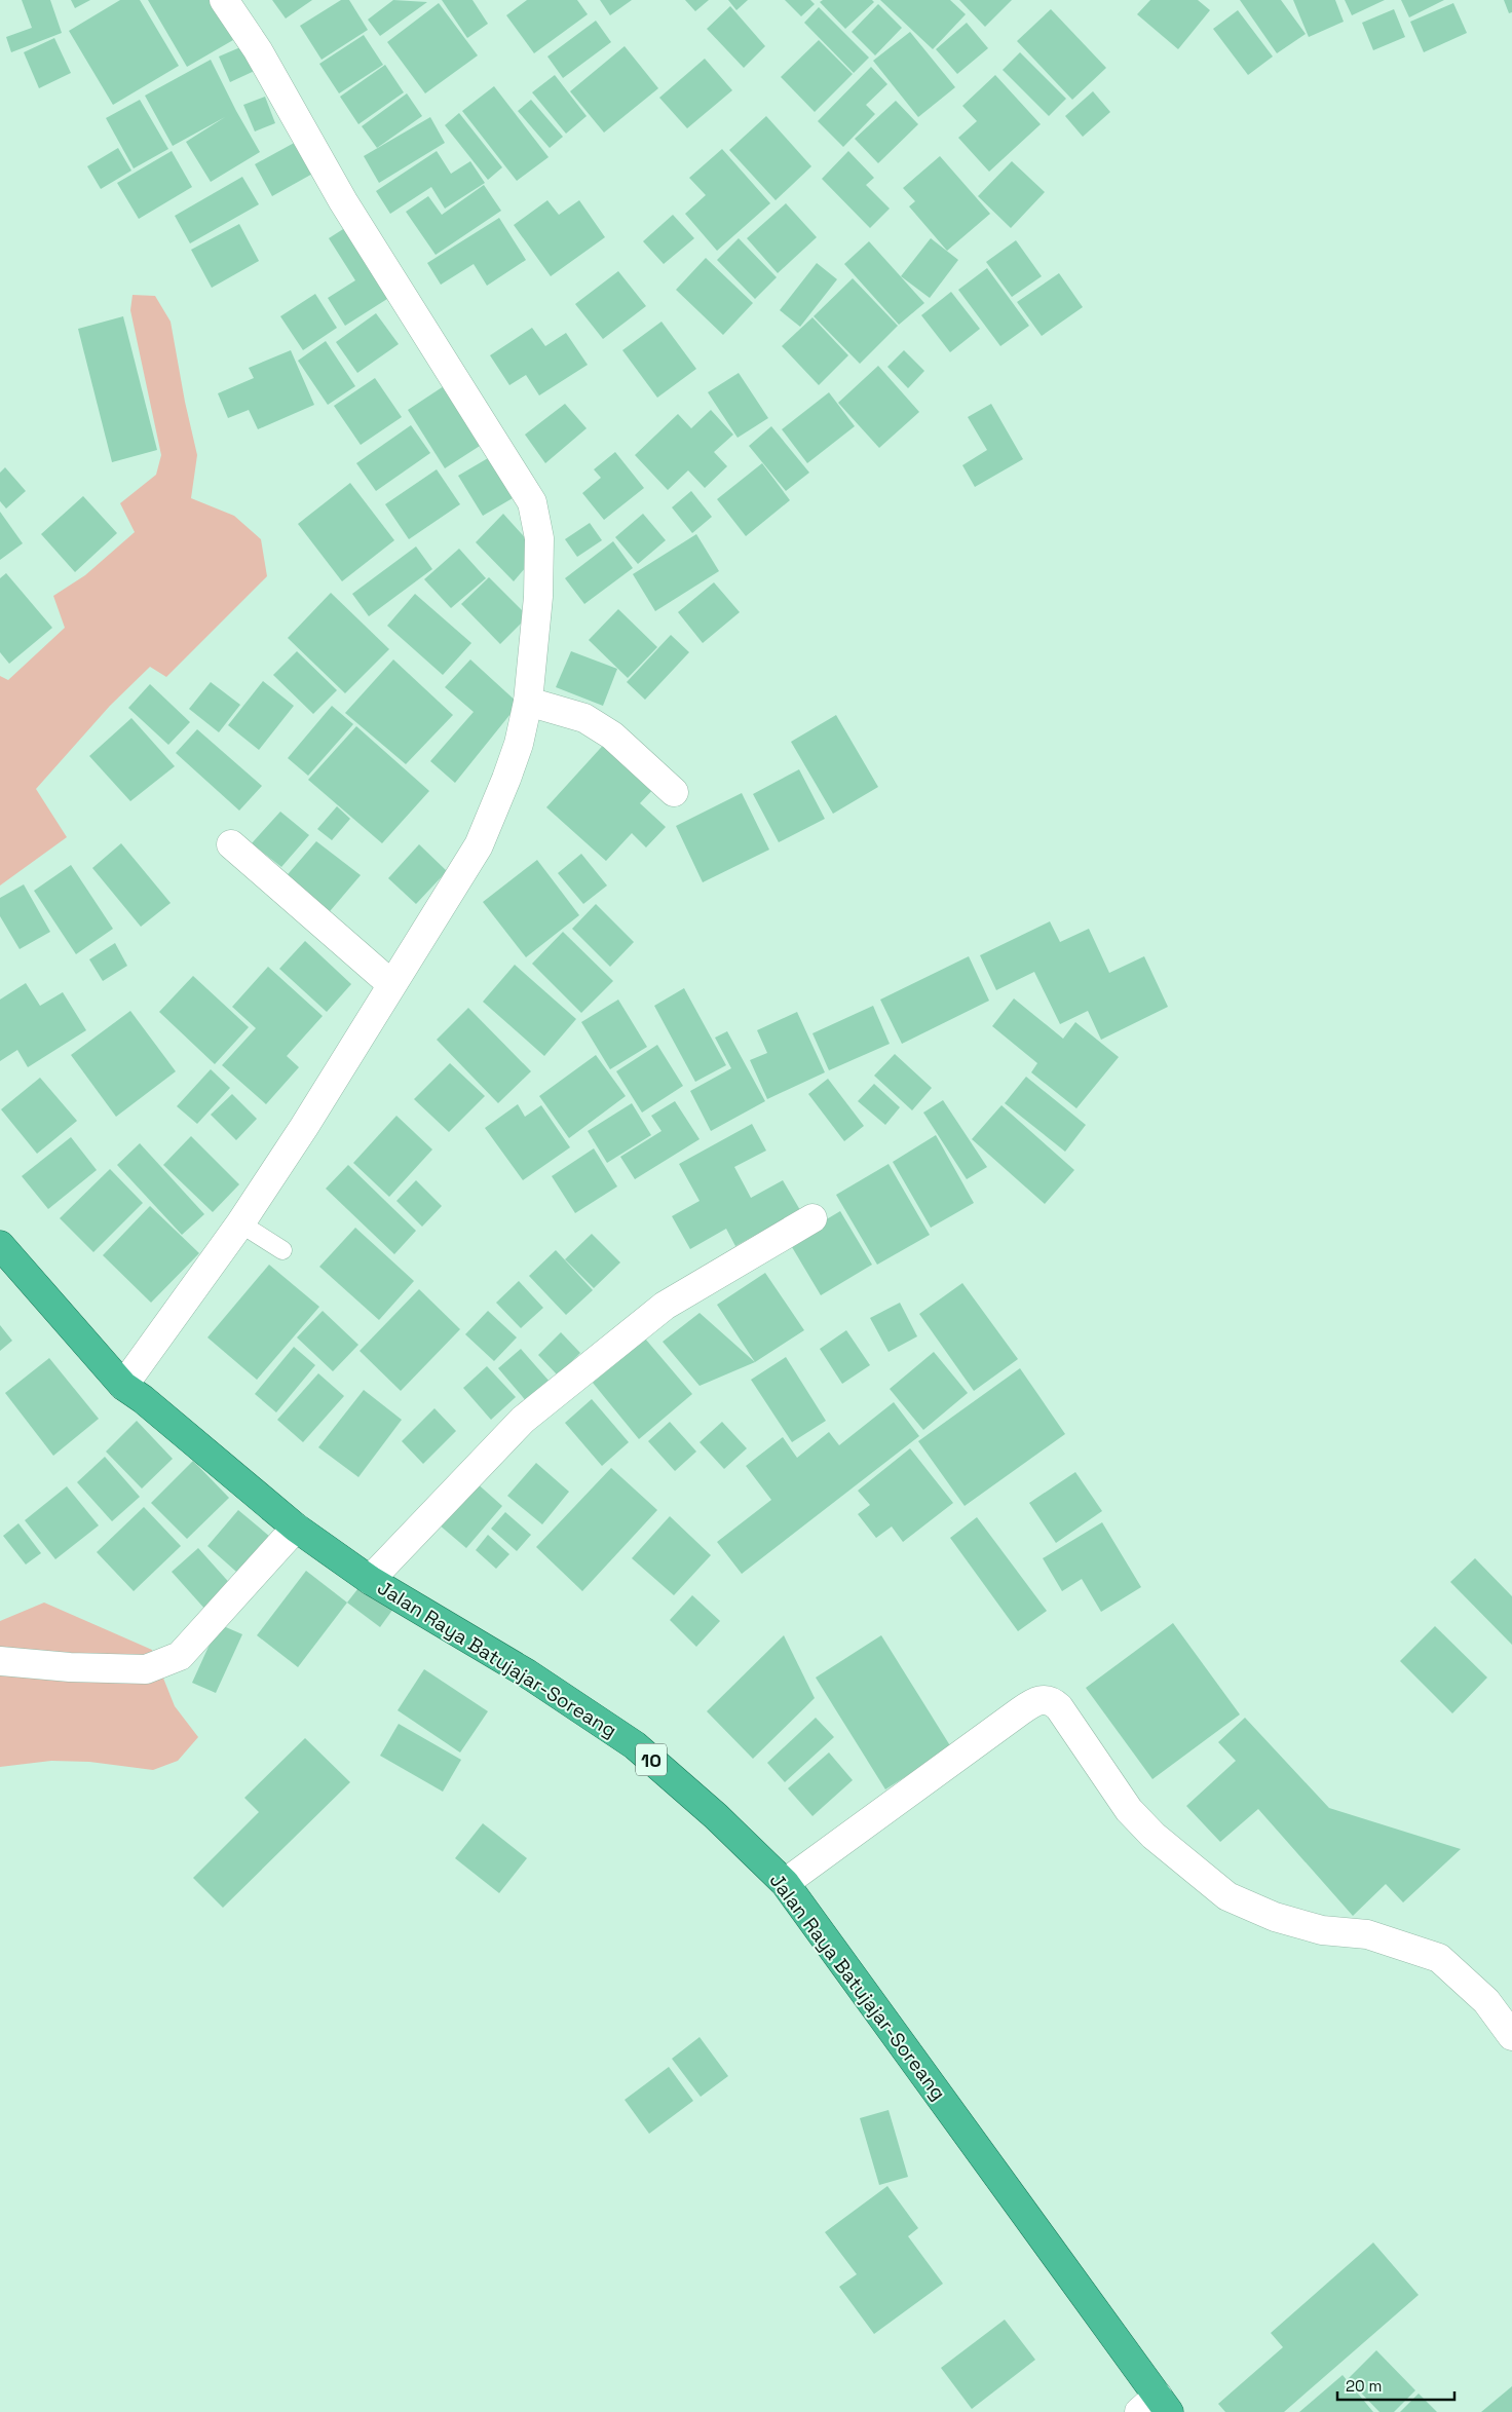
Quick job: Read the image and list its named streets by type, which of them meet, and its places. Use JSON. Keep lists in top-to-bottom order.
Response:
{
  "streets": {
    "highway": ["Jalan Raya Batujajar-Soreang", "10"]
  },
  "scale_bar": "20 m"
}
